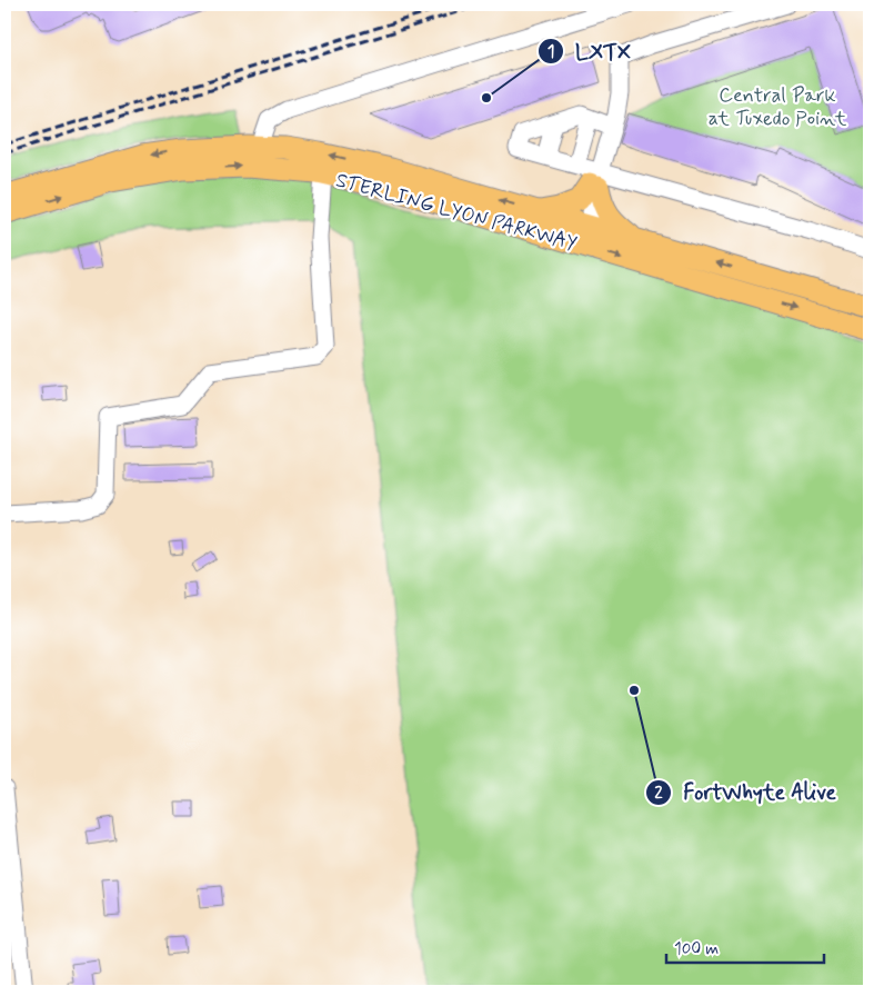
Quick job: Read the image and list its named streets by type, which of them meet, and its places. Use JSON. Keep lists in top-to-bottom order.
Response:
{
  "streets": {
    "main road": ["STERLING LYON PARKWAY"]
  },
  "parks": ["Central Park at Tuxedo Point"],
  "places": ["LXTX", "FortWhyte Alive"],
  "scale_bar": "100 m"
}
